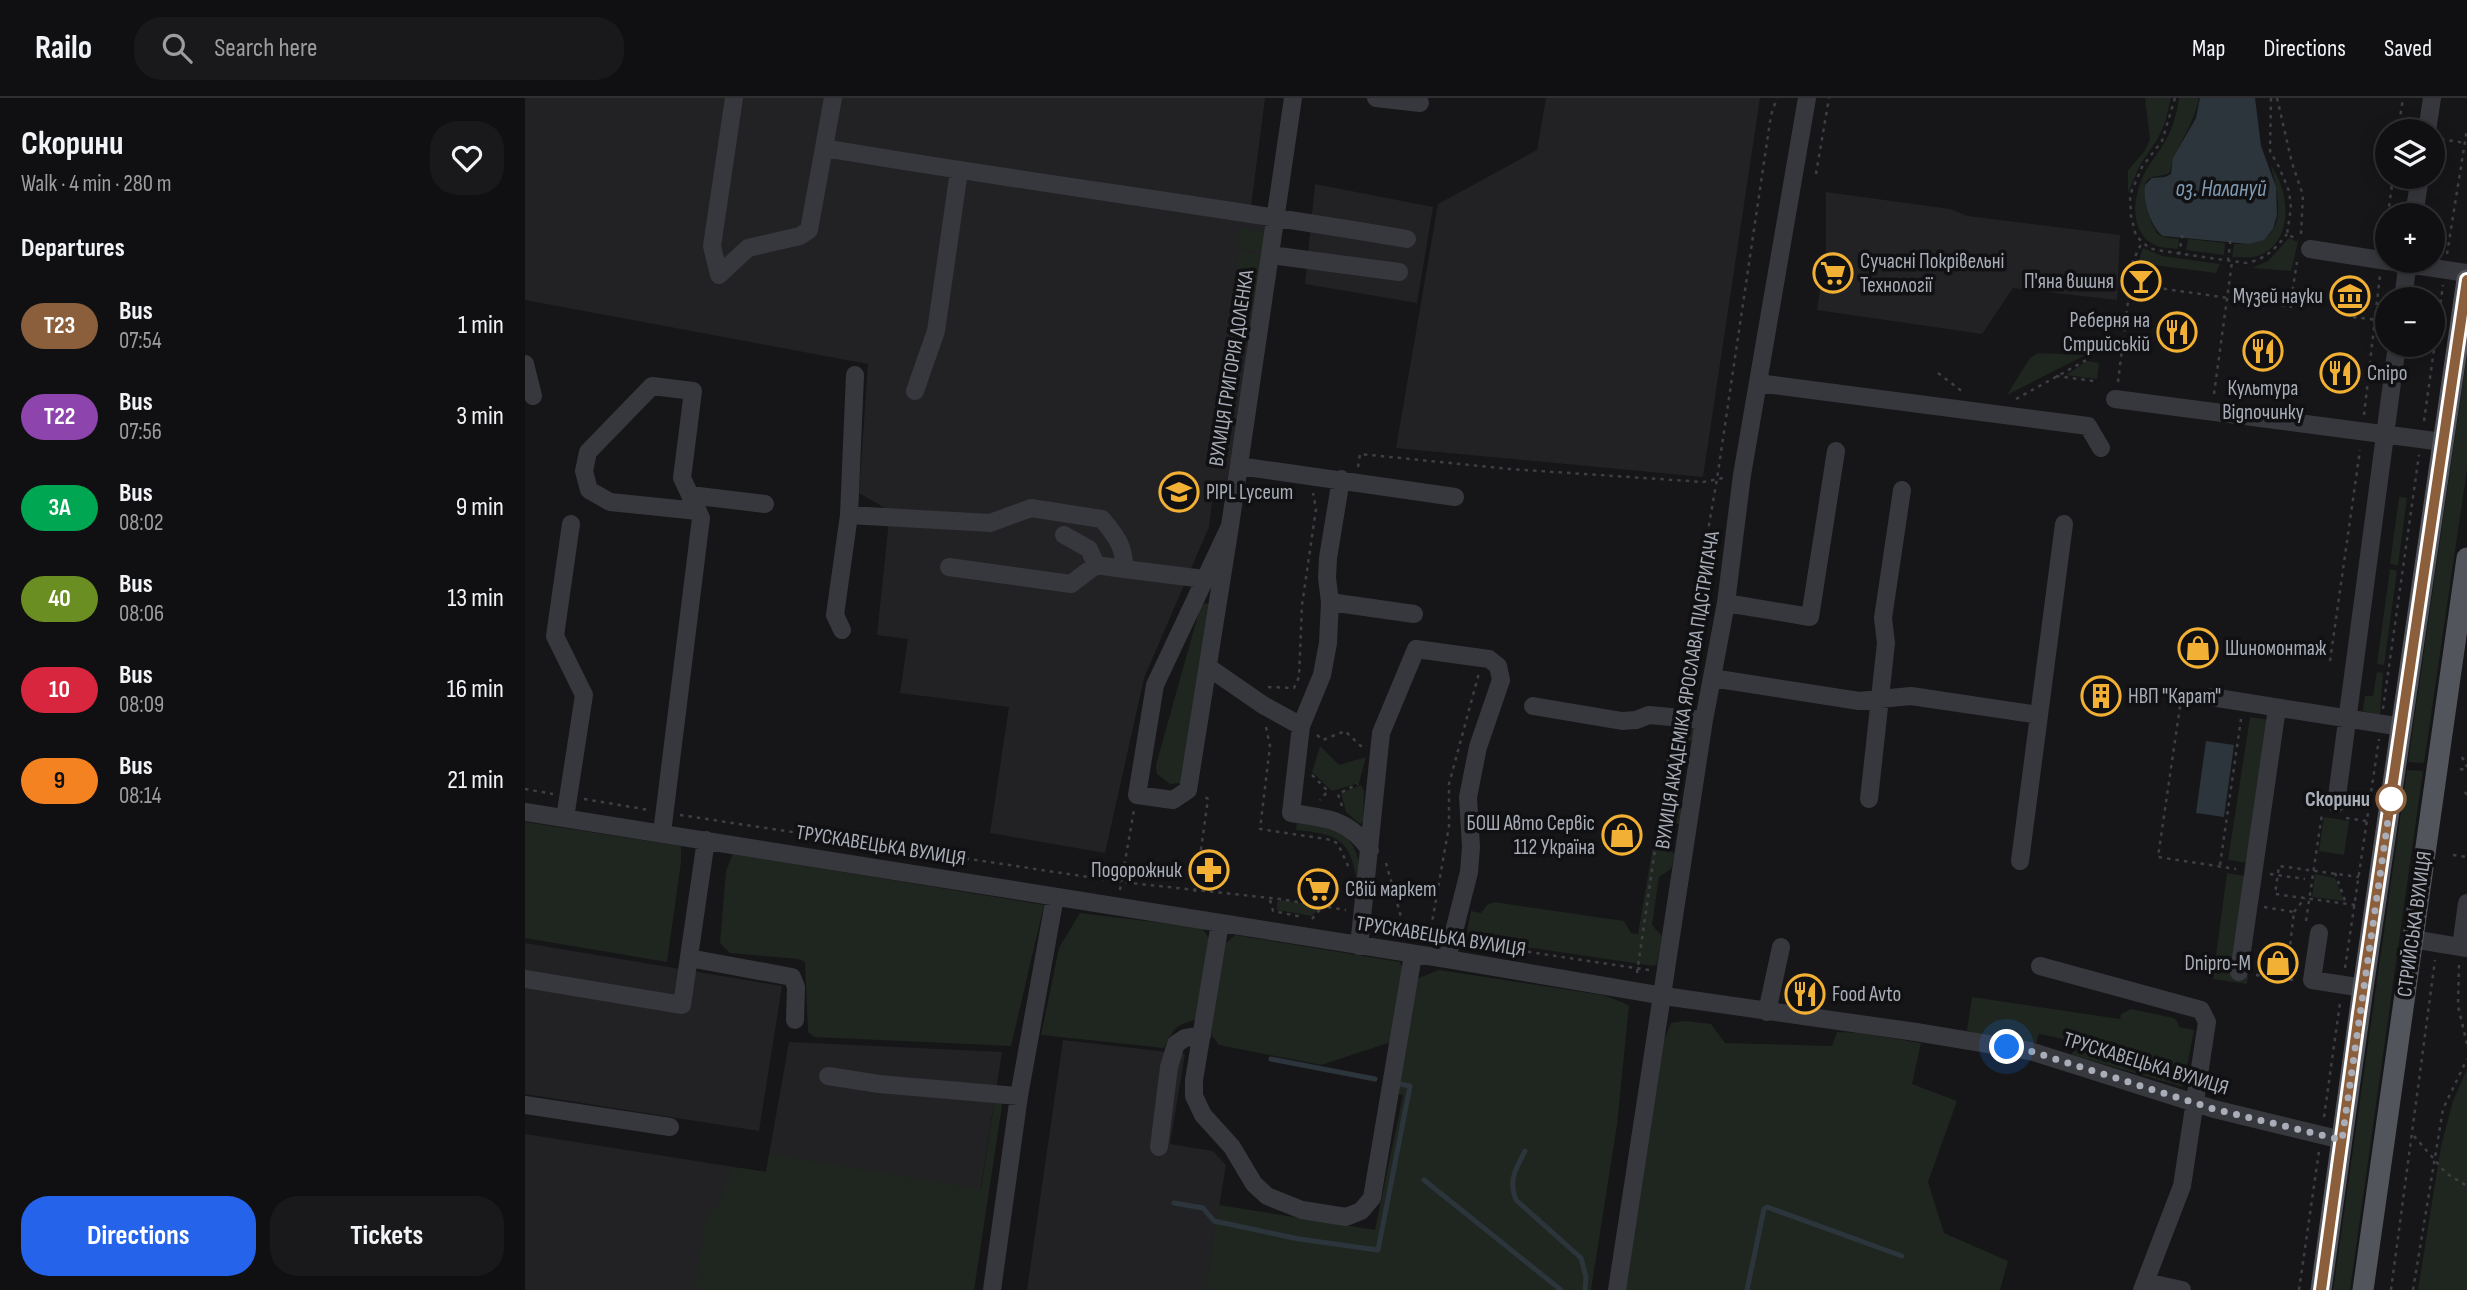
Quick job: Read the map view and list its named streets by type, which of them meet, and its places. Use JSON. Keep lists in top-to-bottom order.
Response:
{
  "streets": {
    "main road": ["СТРИЙСЬКА ВУЛИЦЯ"],
    "street": ["ВУЛИЦЯ ГРИГОРІЯ ДОЛЕНКА", "ВУЛИЦЯ АКАДЕМІКА ЯРОСЛАВА ПІДСТРИГАЧА", "ТРУСКАВЕЦЬКА ВУЛИЦЯ"]
  },
  "crossings": [
    ["ВУЛИЦЯ АКАДЕМІКА ЯРОСЛАВА ПІДСТРИГАЧА", "ТРУСКАВЕЦЬКА ВУЛИЦЯ"],
    ["ТРУСКАВЕЦЬКА ВУЛИЦЯ", "СТРИЙСЬКА ВУЛИЦЯ"]
  ],
  "water": ["оз. Налануй"],
  "places": {
    "supermarket": ["Сучасні Покрівельні Технології", "Свiй маркет"],
    "bar": ["П'яна вишня"],
    "museum": ["Музей науки"],
    "restaurant": [
      "Реберня на Стрийській",
      "Культура Відпочинку",
      "Спіро",
      "Food Avto"
    ],
    "school or university": ["PIPL Lyceum"],
    "shop": ["Шиномонтаж", "БОШ Авто Сервіс 112 Україна", "Dnipro-M"],
    "building": ["НВП \"Карат\""],
    "other": ["Скорини"],
    "pharmacy": ["Подорожник"]
  },
  "lines": ["bus line Т23"],
  "page": {
    "header": "Railo",
    "search": "Search here",
    "nav": ["Map", "Directions", "Saved"],
    "heading": [
      ["Скорини", "Walk · 4 min · 280 m"],
      "Departures"
    ],
    "map_buttons": ["+", "−"],
    "list": [
      {
        "mark": "Т23",
        "name": "Bus",
        "note": "07:54",
        "value": "1 min"
      },
      {
        "mark": "Т22",
        "name": "Bus",
        "note": "07:56",
        "value": "3 min"
      },
      {
        "mark": "3А",
        "name": "Bus",
        "note": "08:02",
        "value": "9 min"
      },
      {
        "mark": "40",
        "name": "Bus",
        "note": "08:06",
        "value": "13 min"
      },
      {
        "mark": "10",
        "name": "Bus",
        "note": "08:09",
        "value": "16 min"
      },
      {
        "mark": "9",
        "name": "Bus",
        "note": "08:14",
        "value": "21 min"
      }
    ],
    "buttons": ["Directions", "Tickets"]
  }
}
